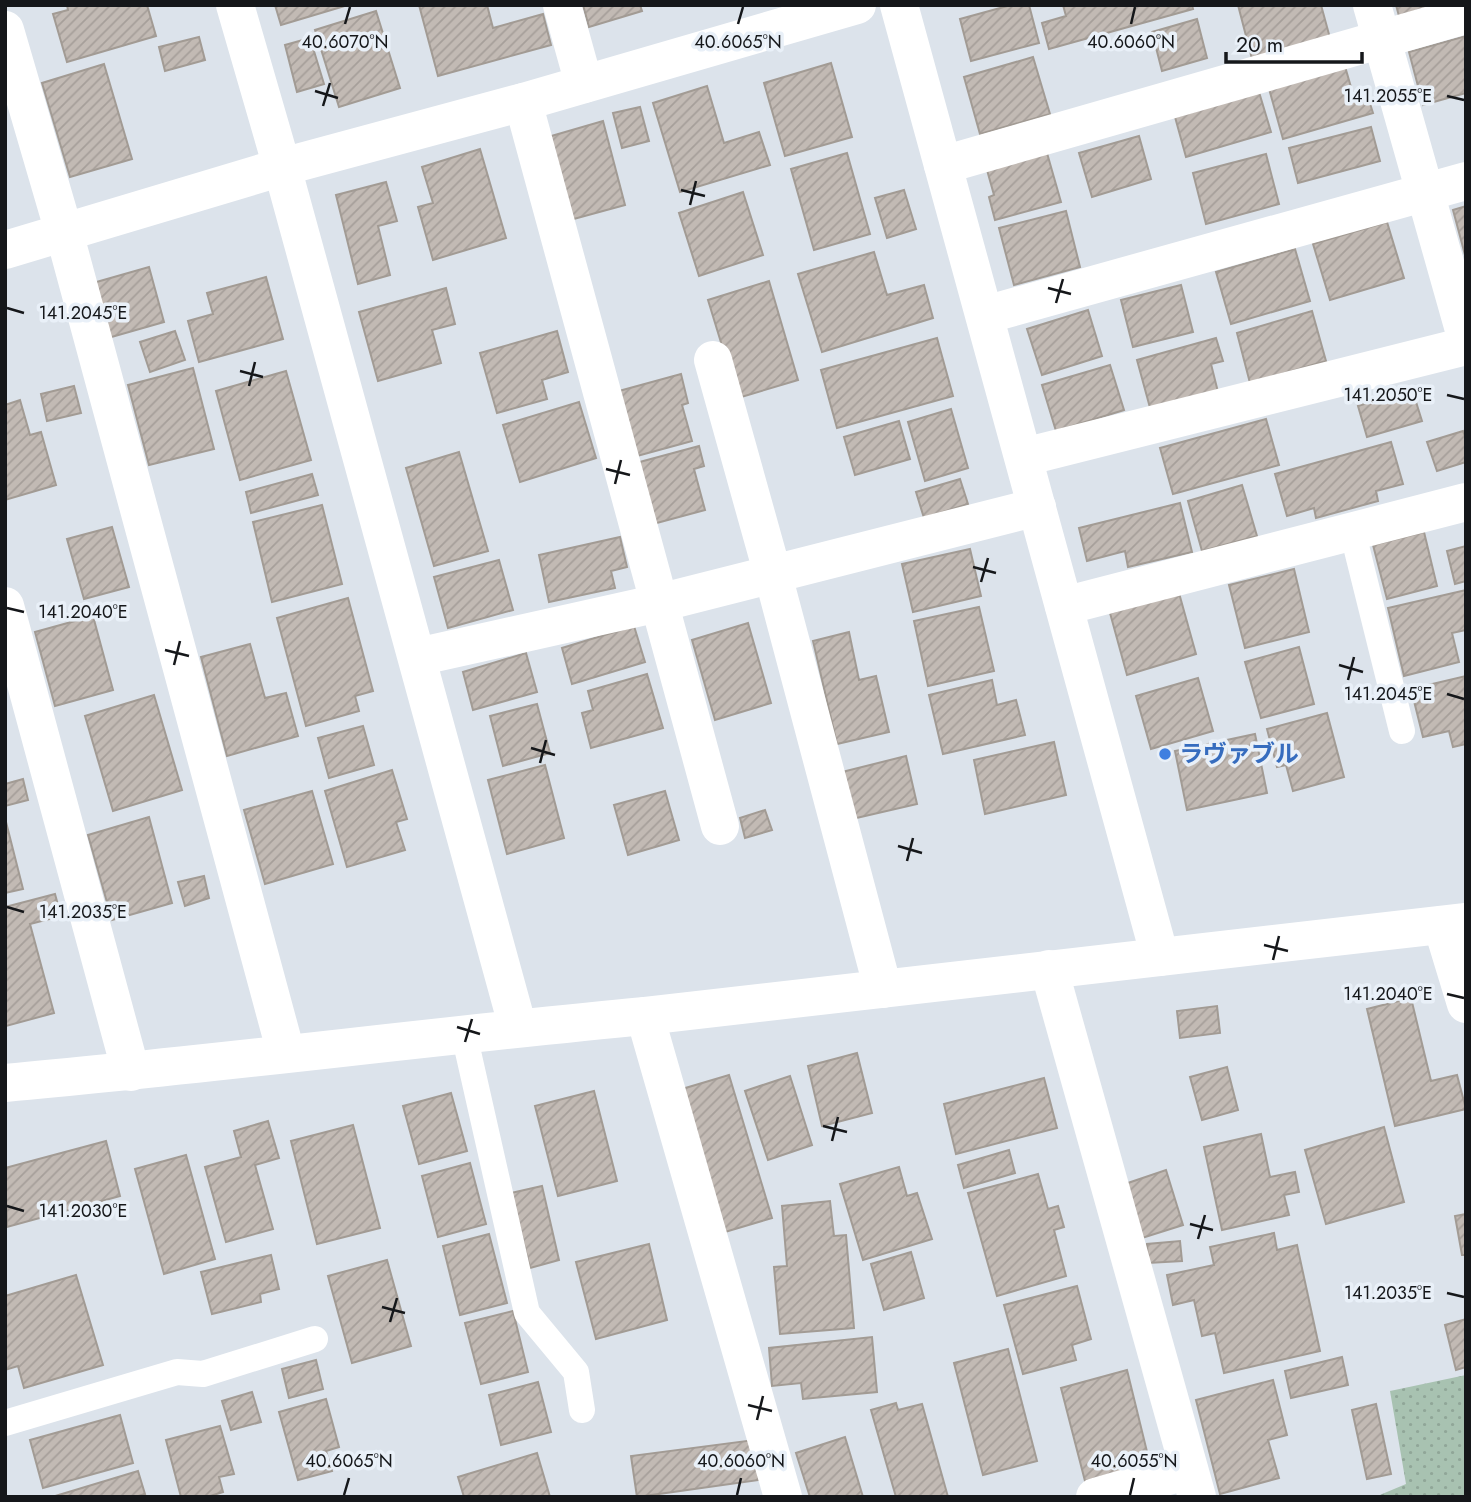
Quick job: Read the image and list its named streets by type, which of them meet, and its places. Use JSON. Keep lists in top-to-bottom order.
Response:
{
  "places": ["ラヴァブル"],
  "scale_bar": "20 m",
  "coordinates": [
    "40.6070°N",
    "40.6065°N",
    "40.6060°N",
    "141.2055°E",
    "141.2045°E",
    "141.2050°E",
    "141.2040°E",
    "141.2035°E",
    "141.2030°E",
    "40.6055°N"
  ]
}
